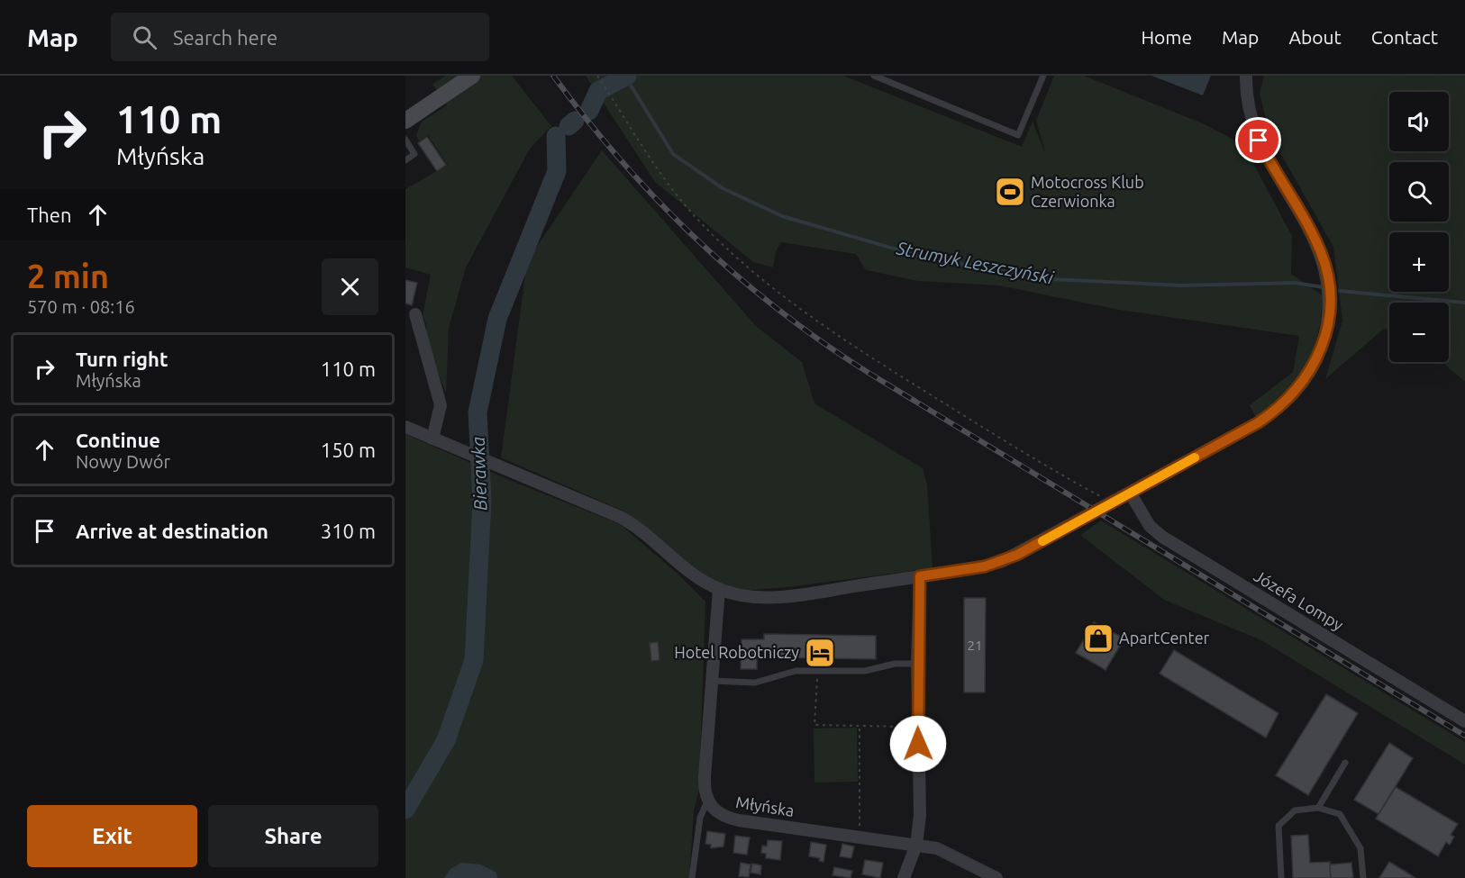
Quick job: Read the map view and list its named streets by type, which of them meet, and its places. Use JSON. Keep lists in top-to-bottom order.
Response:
{
  "streets": {
    "street": ["Józefa Lompy", "Młyńska"]
  },
  "water": ["Strumyk Leszczyński", "Bierawka"],
  "places": {
    "sports": ["Motocross Klub Czerwionka"],
    "shop": ["ApartCenter"],
    "hotel": ["Hotel Robotniczy"]
  },
  "house_numbers": ["21"],
  "page": {
    "header": "Map",
    "search": "Search here",
    "nav": [
      "Home",
      "Map",
      "About",
      "Contact"
    ],
    "turn": ["110 m", "Młyńska"],
    "map_buttons": ["+", "−"],
    "then": "Then",
    "heading": ["2 min", "570 m · 08:16"],
    "list": [
      {
        "name": "Turn right",
        "note": "Młyńska",
        "value": "110 m"
      },
      {
        "name": "Continue",
        "note": "Nowy Dwór",
        "value": "150 m"
      },
      {
        "name": "Arrive at destination",
        "value": "310 m"
      }
    ],
    "buttons": ["Exit", "Share"]
  }
}
